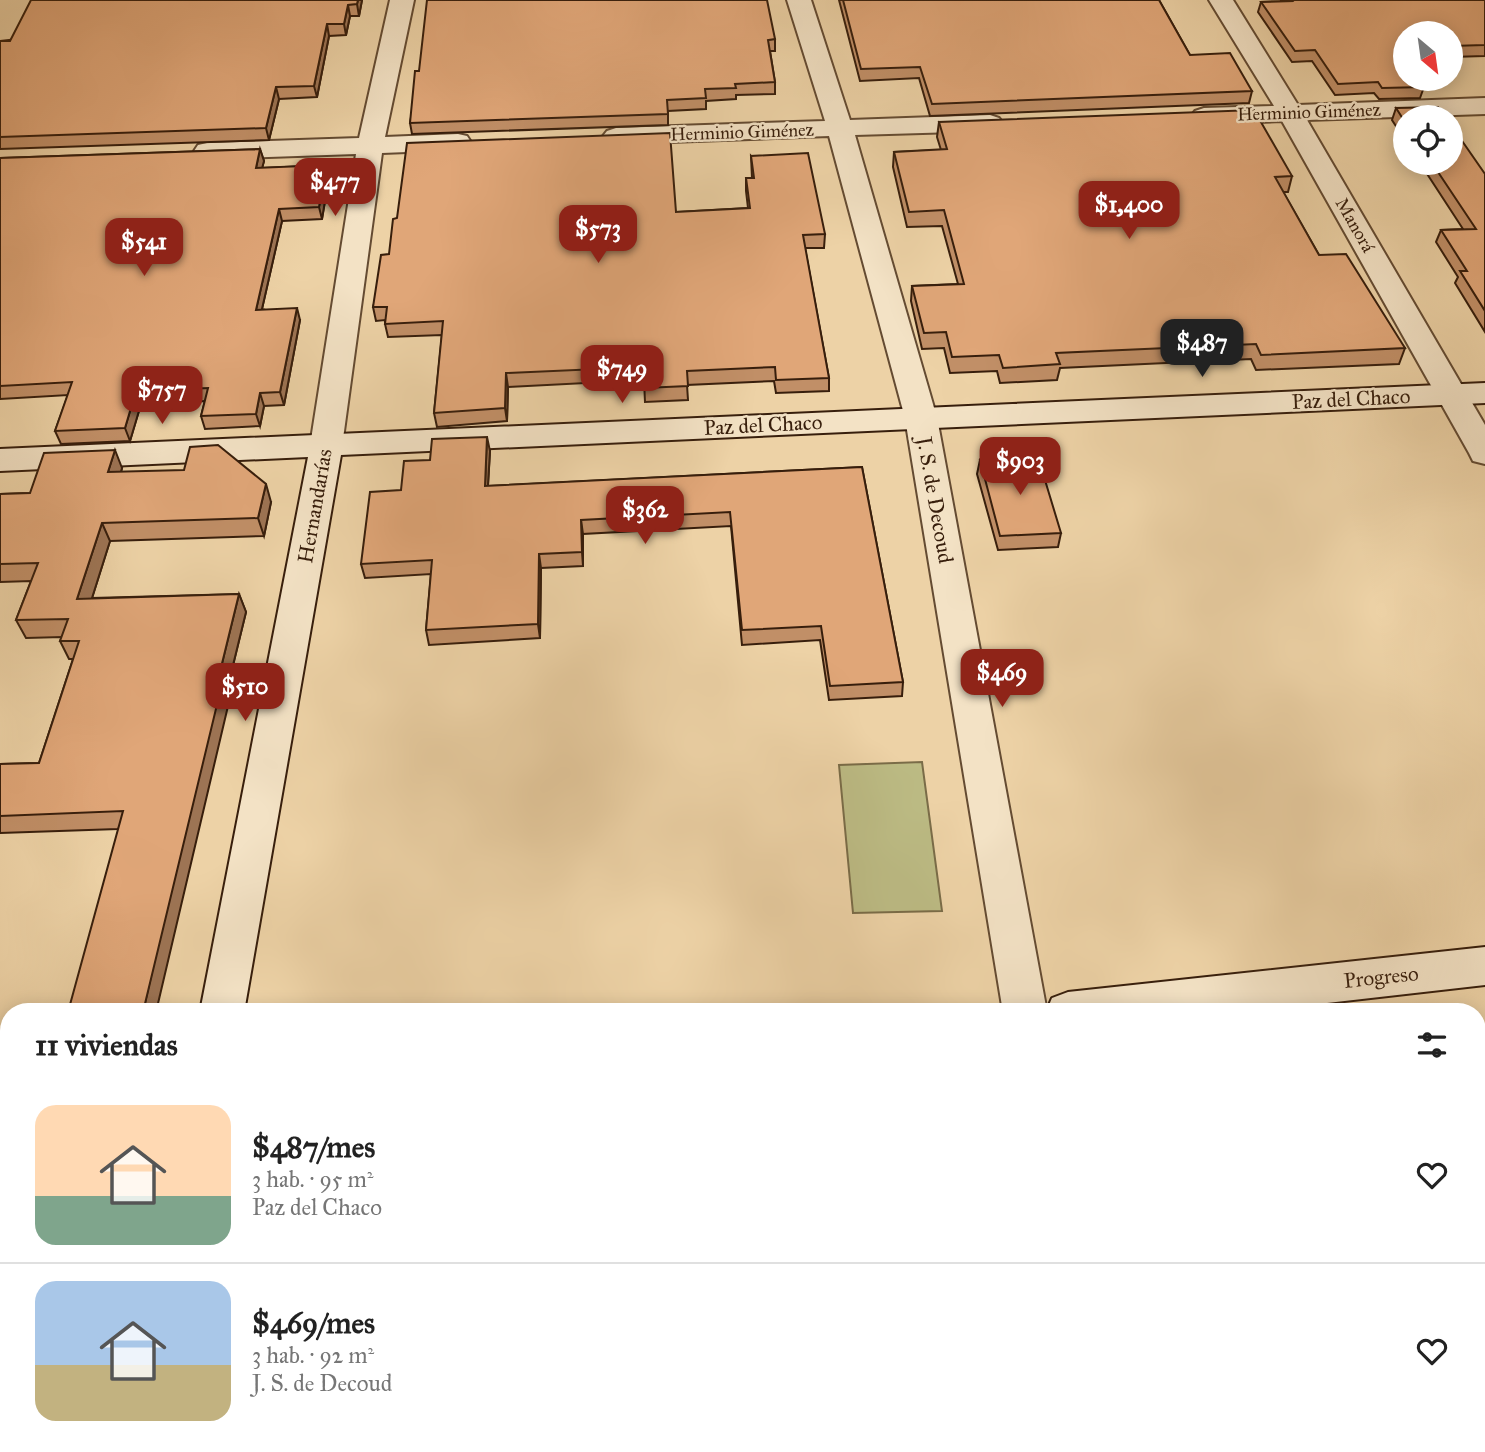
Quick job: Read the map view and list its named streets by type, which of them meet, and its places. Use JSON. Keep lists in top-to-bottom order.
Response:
{
  "streets": {
    "street": [
      "Herminio Giménez",
      "Manorá",
      "Paz del Chaco",
      "J. S. de Decoud",
      "Hernandarías",
      "Progreso"
    ]
  },
  "crossings": [
    ["Herminio Giménez", "Manorá"],
    ["Herminio Giménez", "J. S. de Decoud"],
    ["Manorá", "Paz del Chaco"],
    ["Paz del Chaco", "J. S. de Decoud"],
    ["Paz del Chaco", "Hernandarías"]
  ],
  "north": "bottom right",
  "page": {
    "price": [
      "$477",
      "$1,400",
      "$573",
      "$541",
      "$487",
      "$749",
      "$757",
      "$903",
      "$362",
      "$469",
      "$510"
    ],
    "heading": "11 viviendas",
    "list": [
      {
        "name": "$487/mes",
        "note": "3 hab. · 95 m² · Paz del Chaco"
      },
      {
        "name": "$469/mes",
        "note": "3 hab. · 92 m² · J. S. de Decoud"
      }
    ]
  }
}
